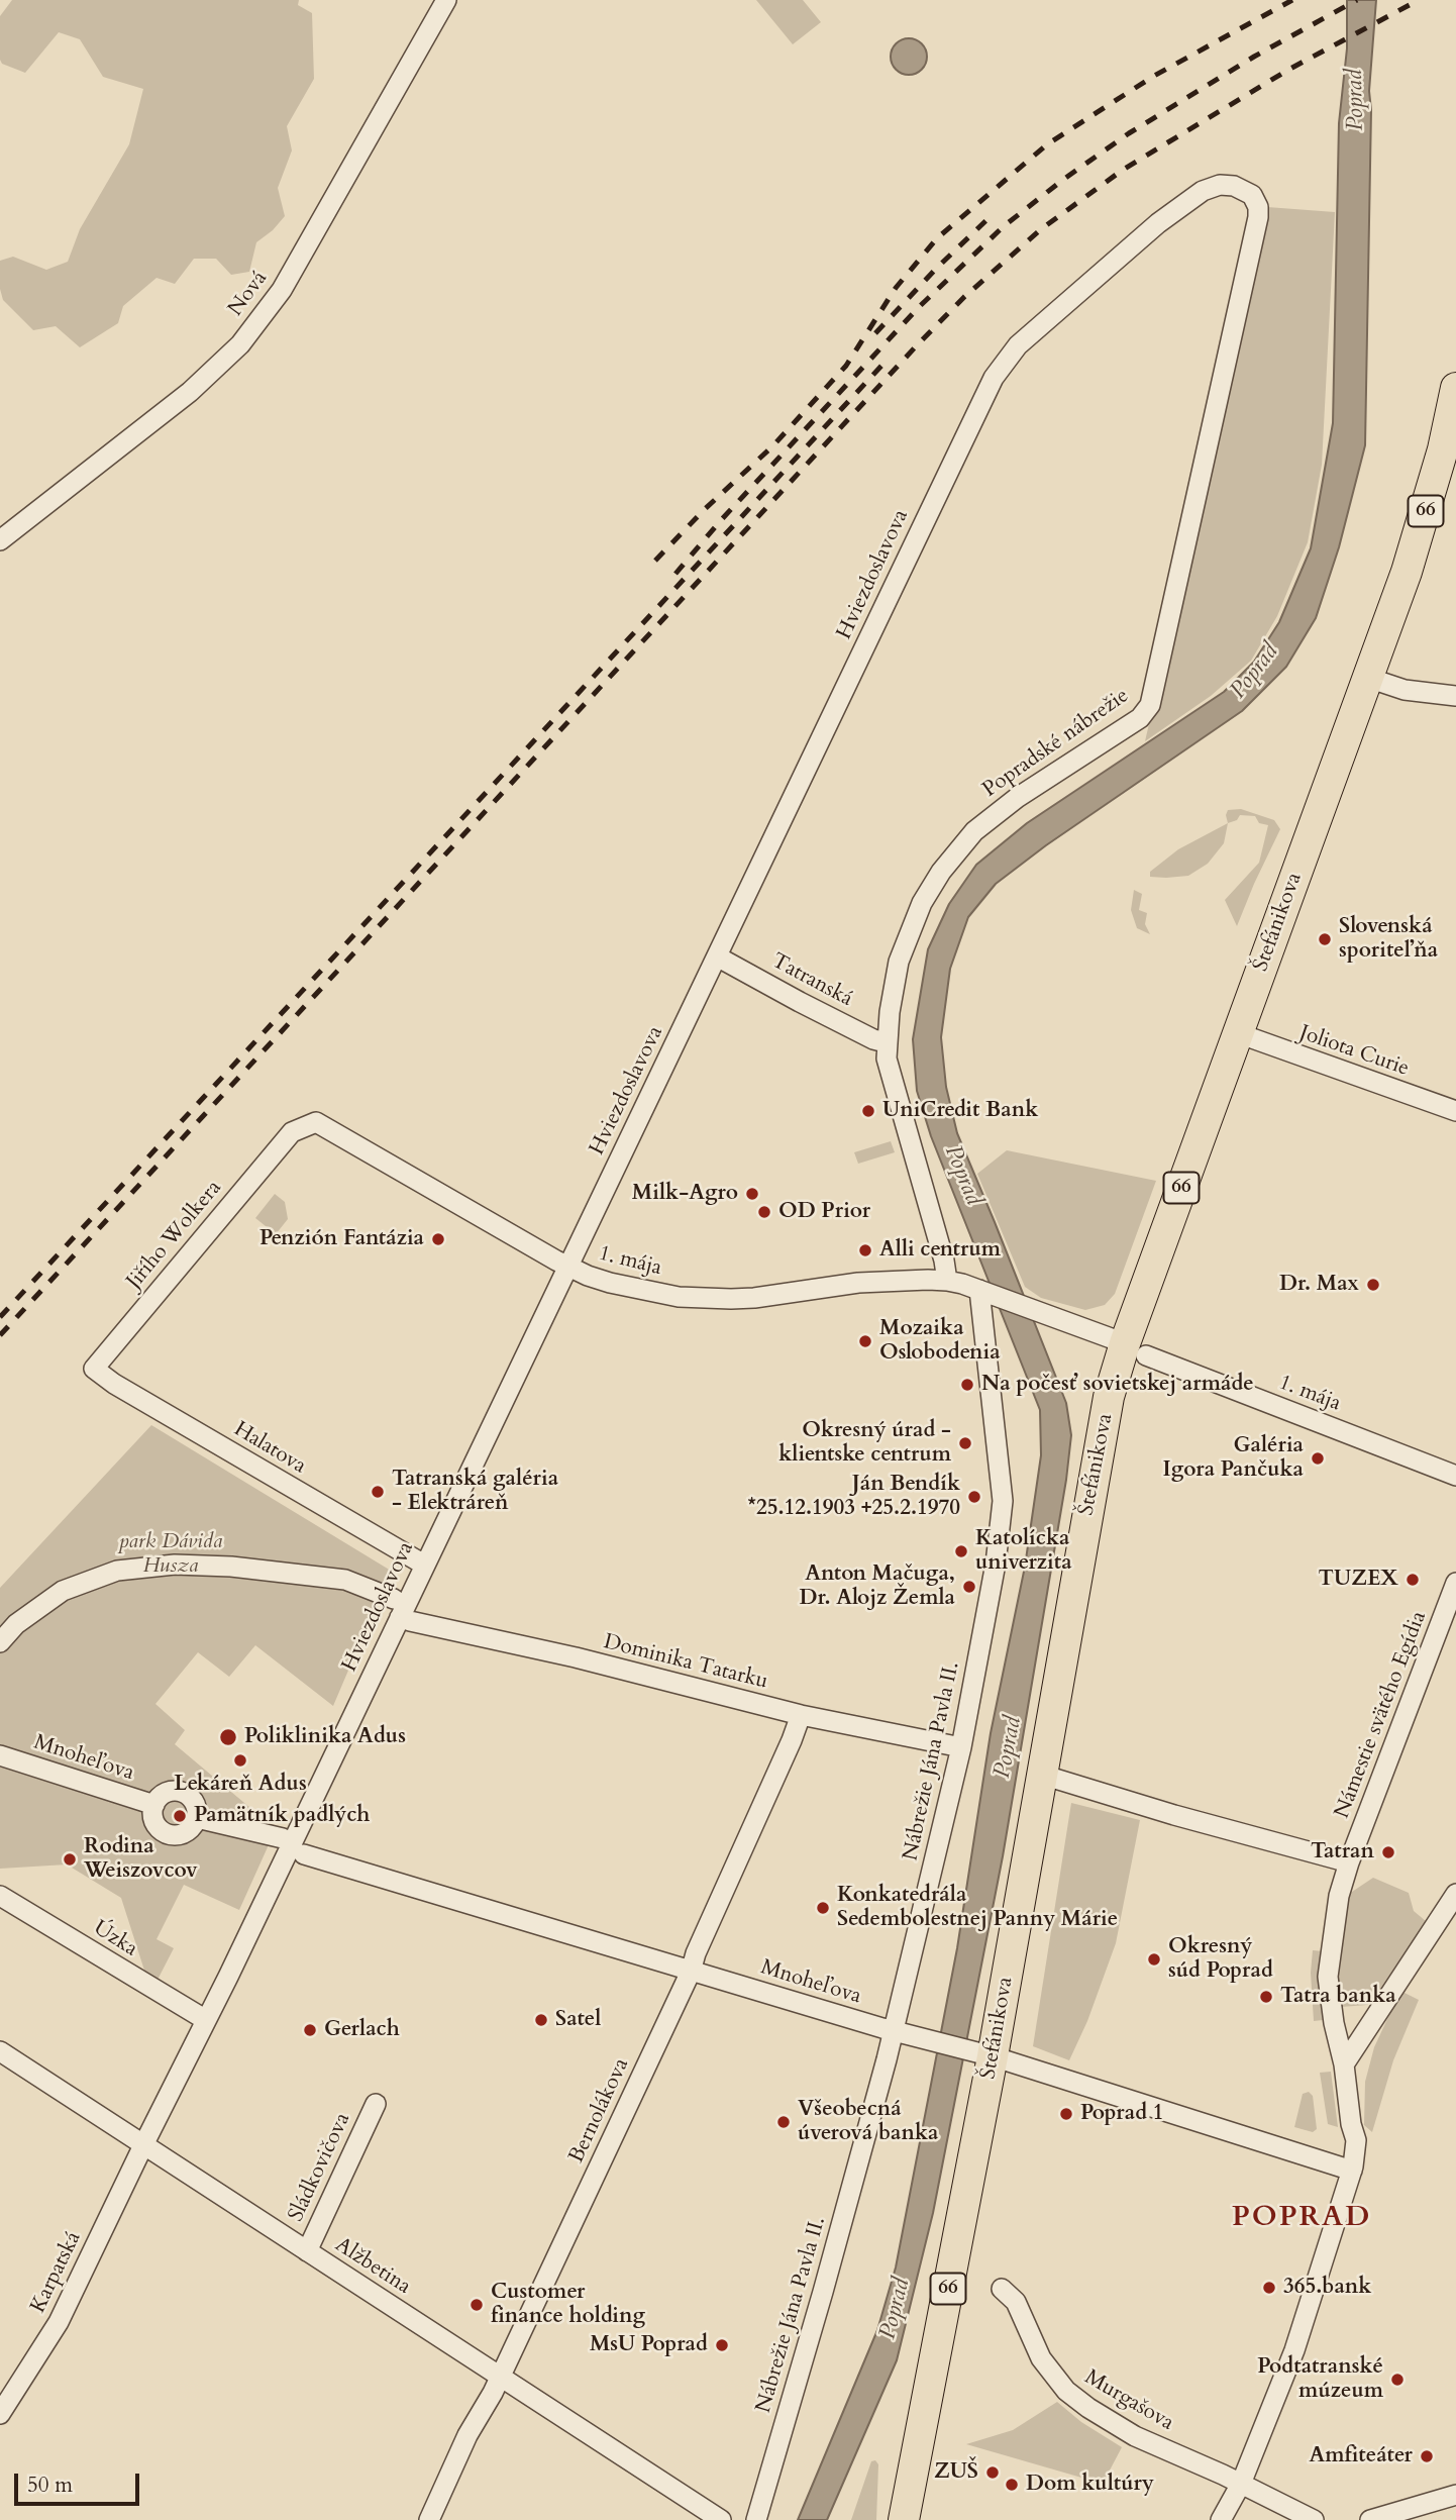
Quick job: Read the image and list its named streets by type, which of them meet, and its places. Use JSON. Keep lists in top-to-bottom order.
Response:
{
  "streets": {
    "main road": ["66", "Štefánikova"],
    "street": [
      "Nová",
      "Hviezdoslavova",
      "Popradské nábrežie",
      "Tatranská",
      "Joliota Curie",
      "Jiřího Wolkera",
      "1. mája",
      "Halatova",
      "Dominika Tatarku",
      "Námestie svätého Egídia",
      "Mnoheľova",
      "Nábrežie Jána Pavla II.",
      "Úzka",
      "Bernolákova",
      "Sládkovičova",
      "Alžbetina",
      "Karpatská",
      "Murgašova"
    ]
  },
  "crossings": [
    ["Hviezdoslavova", "Popradské nábrežie"],
    ["Hviezdoslavova", "Tatranská"],
    ["Hviezdoslavova", "1. mája"],
    ["Hviezdoslavova", "Halatova"],
    ["Hviezdoslavova", "Dominika Tatarku"],
    ["Hviezdoslavova", "Úzka"],
    ["Hviezdoslavova", "Alžbetina"],
    ["Hviezdoslavova", "Karpatská"],
    ["Popradské nábrežie", "Tatranská"],
    ["Popradské nábrežie", "1. mája"],
    ["Štefánikova", "Joliota Curie"],
    ["Štefánikova", "1. mája"],
    ["Štefánikova", "Mnoheľova"],
    ["Jiřího Wolkera", "1. mája"],
    ["Jiřího Wolkera", "Halatova"],
    ["1. mája", "Nábrežie Jána Pavla II."],
    ["Dominika Tatarku", "Nábrežie Jána Pavla II."],
    ["Dominika Tatarku", "Bernolákova"],
    ["Námestie svätého Egídia", "Mnoheľova"],
    ["Námestie svätého Egídia", "Murgašova"],
    ["Mnoheľova", "Nábrežie Jána Pavla II."],
    ["Mnoheľova", "Bernolákova"],
    ["Bernolákova", "Alžbetina"],
    ["Sládkovičova", "Alžbetina"],
    ["Alžbetina", "Karpatská"]
  ],
  "districts": ["POPRAD"],
  "water": ["Poprad"],
  "parks": ["park Dávida Husza"],
  "places": [
    "Slovenská sporiteľňa",
    "UniCredit Bank",
    "Milk-Agro",
    "OD Prior",
    "Penzión Fantázia",
    "Alli centrum",
    "Dr. Max",
    "Mozaika Oslobodenia",
    "Na počesť sovietskej armáde",
    "Okresný úrad - klientske centrum",
    "Galéria Igora Pančuka",
    "Tatranská galéria - Elektráreň",
    "Ján Bendík *25.12.1903 +25.2.1970",
    "Katolícka univerzita",
    "TUZEX",
    "Anton Mačuga, Dr. Alojz Žemla",
    "Poliklinika Adus",
    "Lekáreň Adus",
    "Pamätník padlých",
    "Tatran",
    "Rodina Weiszovcov",
    "Konkatedrála Sedembolestnej Panny Márie",
    "Okresný súd Poprad",
    "Tatra banka",
    "Satel",
    "Gerlach",
    "Poprad 1",
    "Všeobecná úverová banka",
    "365.bank",
    "Customer finance holding",
    "MsU Poprad",
    "Podtatranské múzeum",
    "Amfiteáter",
    "ZUŠ",
    "Dom kultúry"
  ],
  "scale_bar": "50 m"
}
